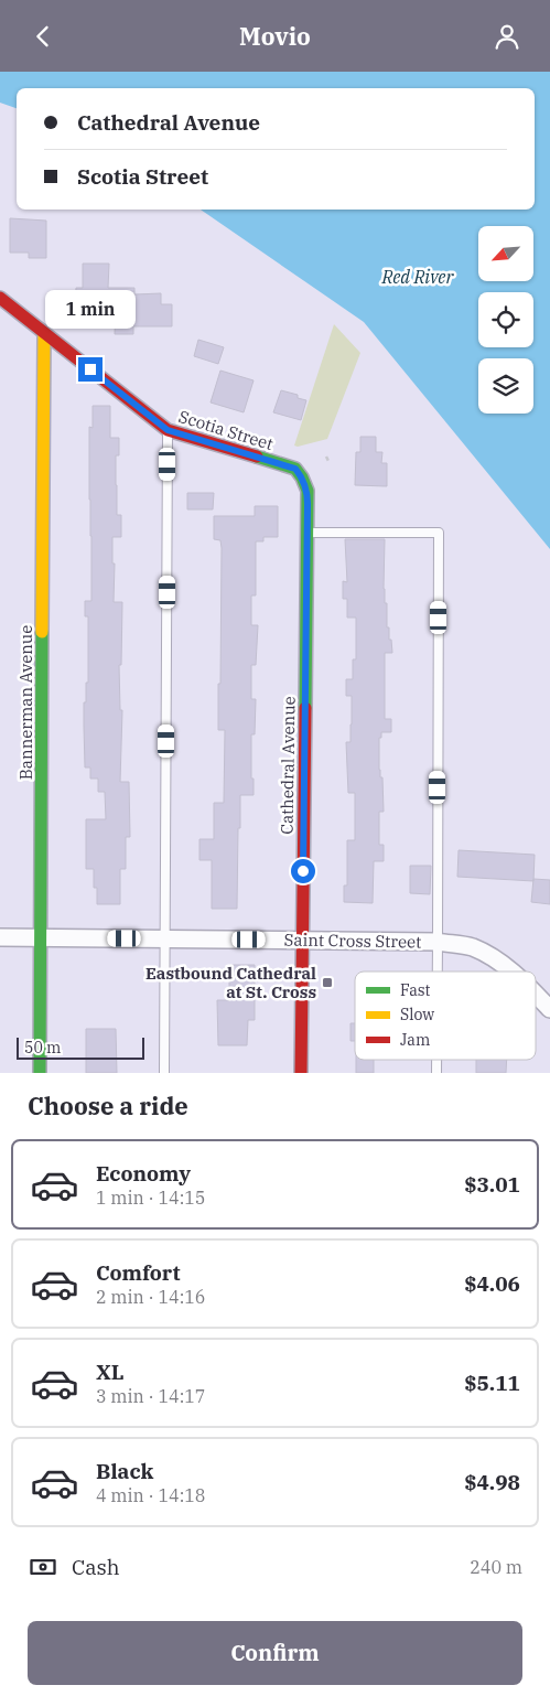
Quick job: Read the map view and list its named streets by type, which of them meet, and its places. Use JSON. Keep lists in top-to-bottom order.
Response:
{
  "streets": {
    "street": [
      "Scotia Street",
      "Bannerman Avenue",
      "Cathedral Avenue",
      "Saint Cross Street"
    ]
  },
  "crossings": [
    ["Scotia Street", "Bannerman Avenue"],
    ["Scotia Street", "Cathedral Avenue"],
    ["Bannerman Avenue", "Saint Cross Street"],
    ["Cathedral Avenue", "Saint Cross Street"]
  ],
  "water": ["Red River"],
  "places": {
    "transit": ["Eastbound Cathedral at St. Cross"]
  },
  "legend": ["Fast", "Slow", "Jam"],
  "scale_bar": "50 m",
  "north": "bottom left",
  "page": {
    "header": "Movio",
    "banner": ["Cathedral Avenue", "Scotia Street"],
    "bubble": "1 min",
    "scale": "50 m",
    "heading": "Choose a ride",
    "list": [
      {
        "name": "Economy",
        "note": "1 min · 14:15",
        "value": "$3.01"
      },
      {
        "name": "Comfort",
        "note": "2 min · 14:16",
        "value": "$4.06"
      },
      {
        "name": "XL",
        "note": "3 min · 14:17",
        "value": "$5.11"
      },
      {
        "name": "Black",
        "note": "4 min · 14:18",
        "value": "$4.98"
      }
    ],
    "pay": ["Cash", "240 m"],
    "buttons": "Confirm"
  }
}
